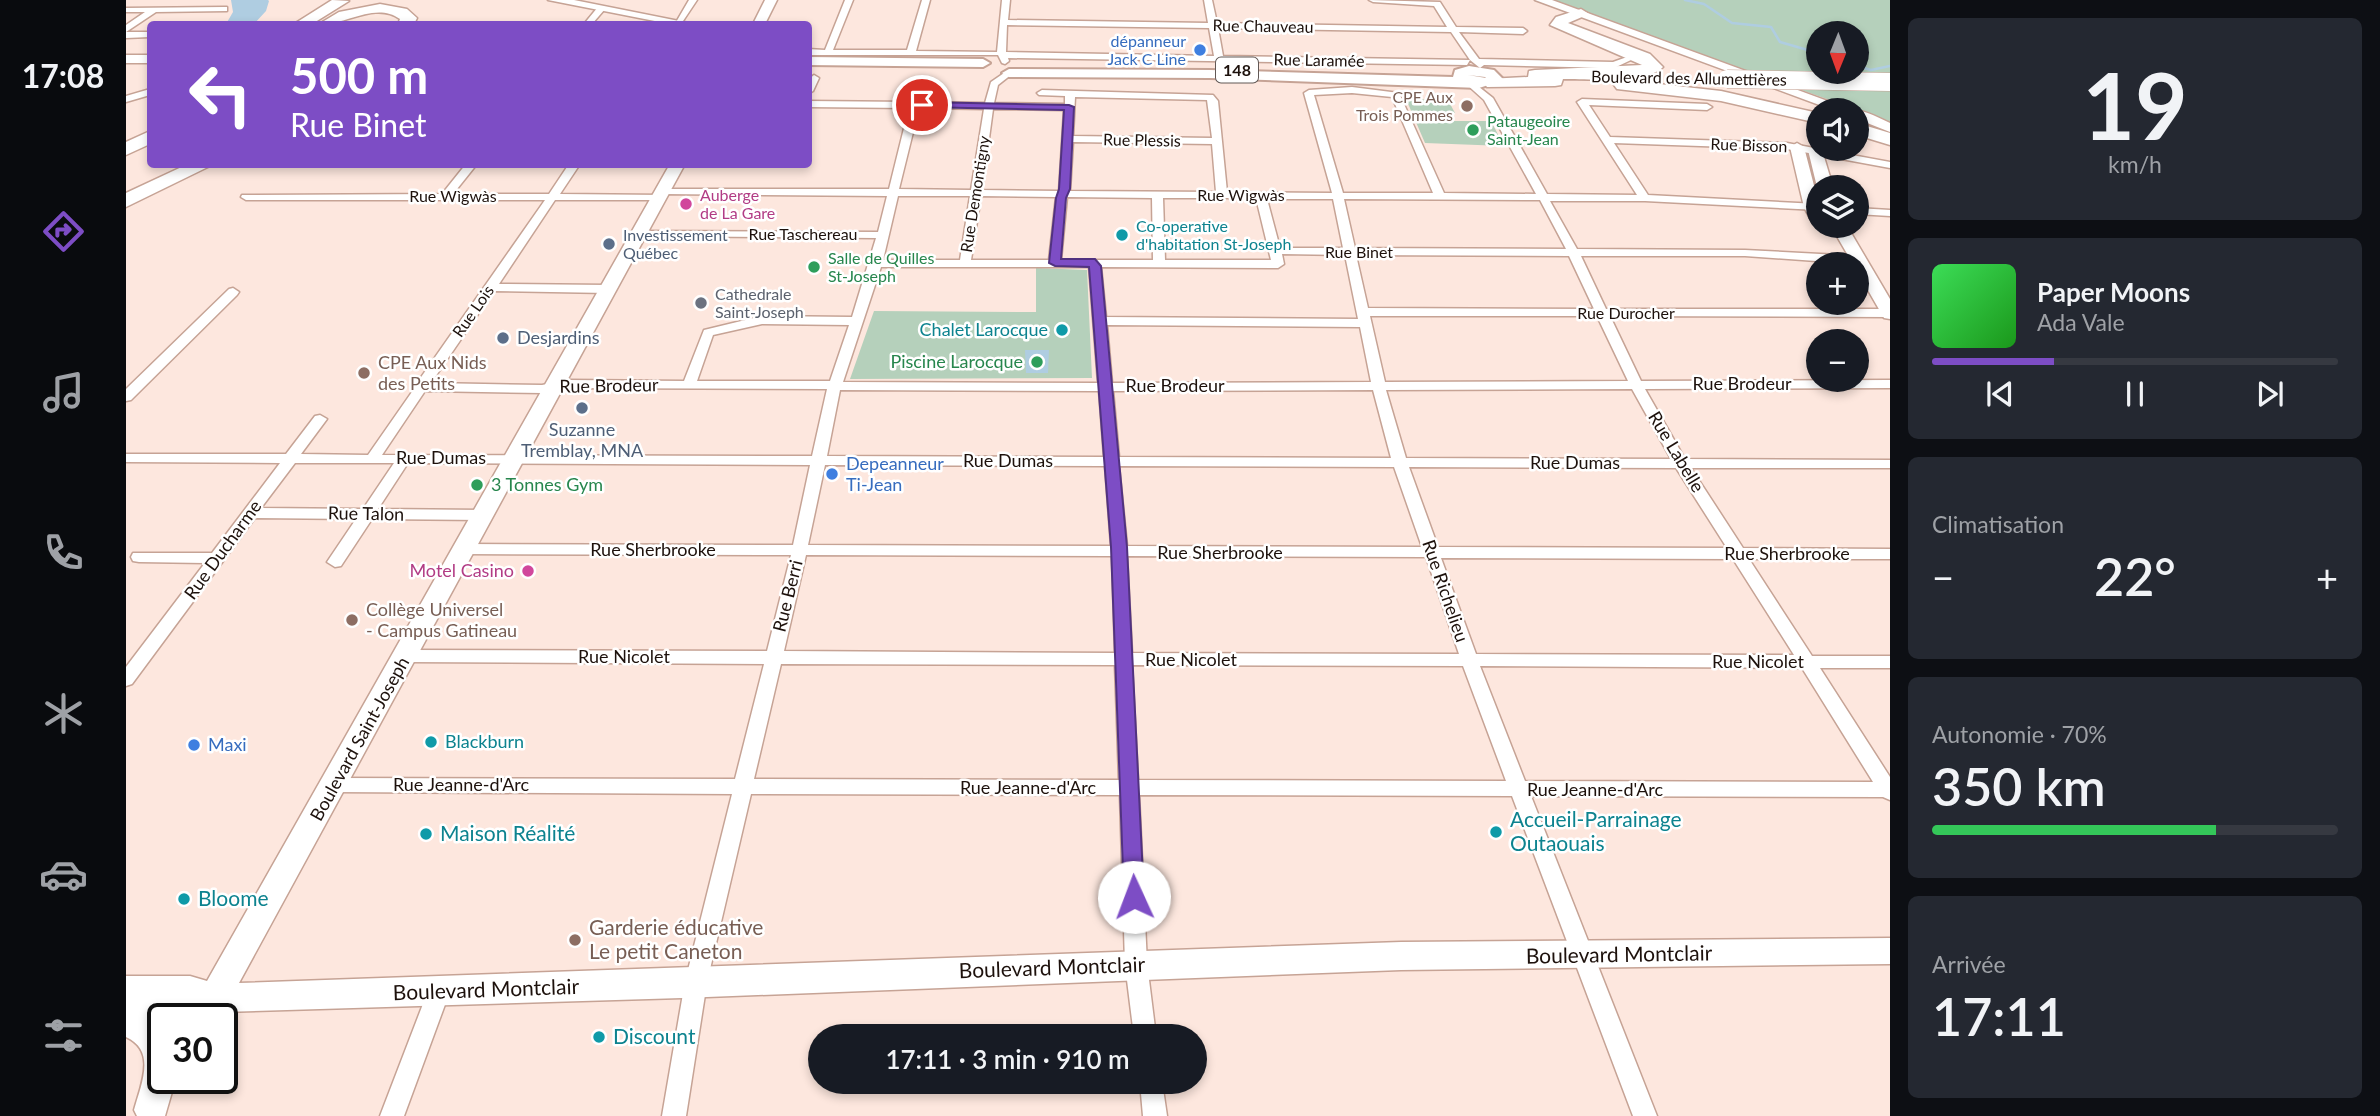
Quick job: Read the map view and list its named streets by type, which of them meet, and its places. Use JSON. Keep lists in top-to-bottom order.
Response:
{
  "streets": {
    "highway": ["148", "Boulevard des Allumettières"],
    "street": [
      "Rue Chauveau",
      "Rue Laramée",
      "Rue Plessis",
      "Rue Bisson",
      "Rue Demontigny",
      "Rue Wìgwàs",
      "Rue Taschereau",
      "Rue Binet",
      "Rue Lois",
      "Rue Durocher",
      "Rue Brodeur",
      "Rue Labelle",
      "Rue Dumas",
      "Rue Talon",
      "Rue Ducharme",
      "Rue Sherbrooke",
      "Rue Richelieu",
      "Rue Berri",
      "Rue Nicolet",
      "Boulevard Saint-Joseph",
      "Rue Jeanne-d'Arc",
      "Boulevard Montclair"
    ]
  },
  "crossings": [
    ["Rue Chauveau", "Rue Labelle"],
    ["Rue Laramée", "Boulevard des Allumettières"],
    ["Rue Laramée", "Rue Labelle"],
    ["Boulevard des Allumettières", "Rue Labelle"],
    ["Rue Demontigny", "Rue Wìgwàs"],
    ["Rue Wìgwàs", "Rue Lois"],
    ["Rue Wìgwàs", "Rue Labelle"],
    ["Rue Wìgwàs", "Rue Richelieu"],
    ["Rue Wìgwàs", "Rue Berri"],
    ["Rue Wìgwàs", "Boulevard Saint-Joseph"],
    ["Rue Taschereau", "Rue Berri"],
    ["Rue Taschereau", "Boulevard Saint-Joseph"],
    ["Rue Binet", "Rue Labelle"],
    ["Rue Binet", "Rue Richelieu"],
    ["Rue Lois", "Rue Brodeur"],
    ["Rue Lois", "Rue Dumas"],
    ["Rue Durocher", "Rue Labelle"],
    ["Rue Durocher", "Rue Richelieu"],
    ["Rue Brodeur", "Rue Labelle"],
    ["Rue Brodeur", "Rue Richelieu"],
    ["Rue Brodeur", "Rue Berri"],
    ["Rue Brodeur", "Boulevard Saint-Joseph"],
    ["Rue Labelle", "Rue Dumas"],
    ["Rue Labelle", "Rue Sherbrooke"],
    ["Rue Labelle", "Rue Nicolet"],
    ["Rue Labelle", "Rue Jeanne-d'Arc"],
    ["Rue Dumas", "Rue Ducharme"],
    ["Rue Dumas", "Rue Richelieu"],
    ["Rue Dumas", "Rue Berri"],
    ["Rue Dumas", "Boulevard Saint-Joseph"],
    ["Rue Talon", "Rue Ducharme"],
    ["Rue Talon", "Boulevard Saint-Joseph"],
    ["Rue Sherbrooke", "Rue Richelieu"],
    ["Rue Sherbrooke", "Rue Berri"],
    ["Rue Sherbrooke", "Boulevard Saint-Joseph"],
    ["Rue Richelieu", "Rue Nicolet"],
    ["Rue Richelieu", "Rue Jeanne-d'Arc"],
    ["Rue Richelieu", "Boulevard Montclair"],
    ["Rue Berri", "Rue Nicolet"],
    ["Rue Berri", "Rue Jeanne-d'Arc"],
    ["Rue Berri", "Boulevard Montclair"],
    ["Rue Nicolet", "Boulevard Saint-Joseph"],
    ["Boulevard Saint-Joseph", "Rue Jeanne-d'Arc"]
  ],
  "places": [
    "dépanneur Jack C Line",
    "CPE Aux Trois Pommes",
    "Pataugeoire Saint-Jean",
    "Auberge de La Gare",
    "Co-operative d'habitation St-Joseph",
    "Investissement Québec",
    "Salle de Quilles St-Joseph",
    "Cathedrale Saint-Joseph",
    "Chalet Larocque",
    "Desjardins",
    "Piscine Larocque",
    "CPE Aux Nids des Petits",
    "Suzanne Tremblay, MNA",
    "Depeanneur Ti-Jean",
    "3 Tonnes Gym",
    "Motel Casino",
    "Collège Universel - Campus Gatineau",
    "Blackburn",
    "Maxi",
    "Accueil-Parrainage Outaouais",
    "Maison Réalité",
    "Bloome",
    "Garderie éducative Le petit Caneton",
    "Discount"
  ],
  "north": "bottom",
  "page": {
    "tabs": "17:08",
    "tile": [
      ["19", "km/h"],
      "Climatisation",
      ["Autonomie · 70%", "350 km"],
      ["Arrivée", "17:11"]
    ],
    "map_buttons": ["+", "−"],
    "turn": ["500 m", "Rue Binet"],
    "song": ["Paper Moons", "Ada Vale"],
    "heat": ["−", "22°", "+"],
    "limit": "30",
    "trip": "17:11 · 3 min · 910 m"
  }
}
